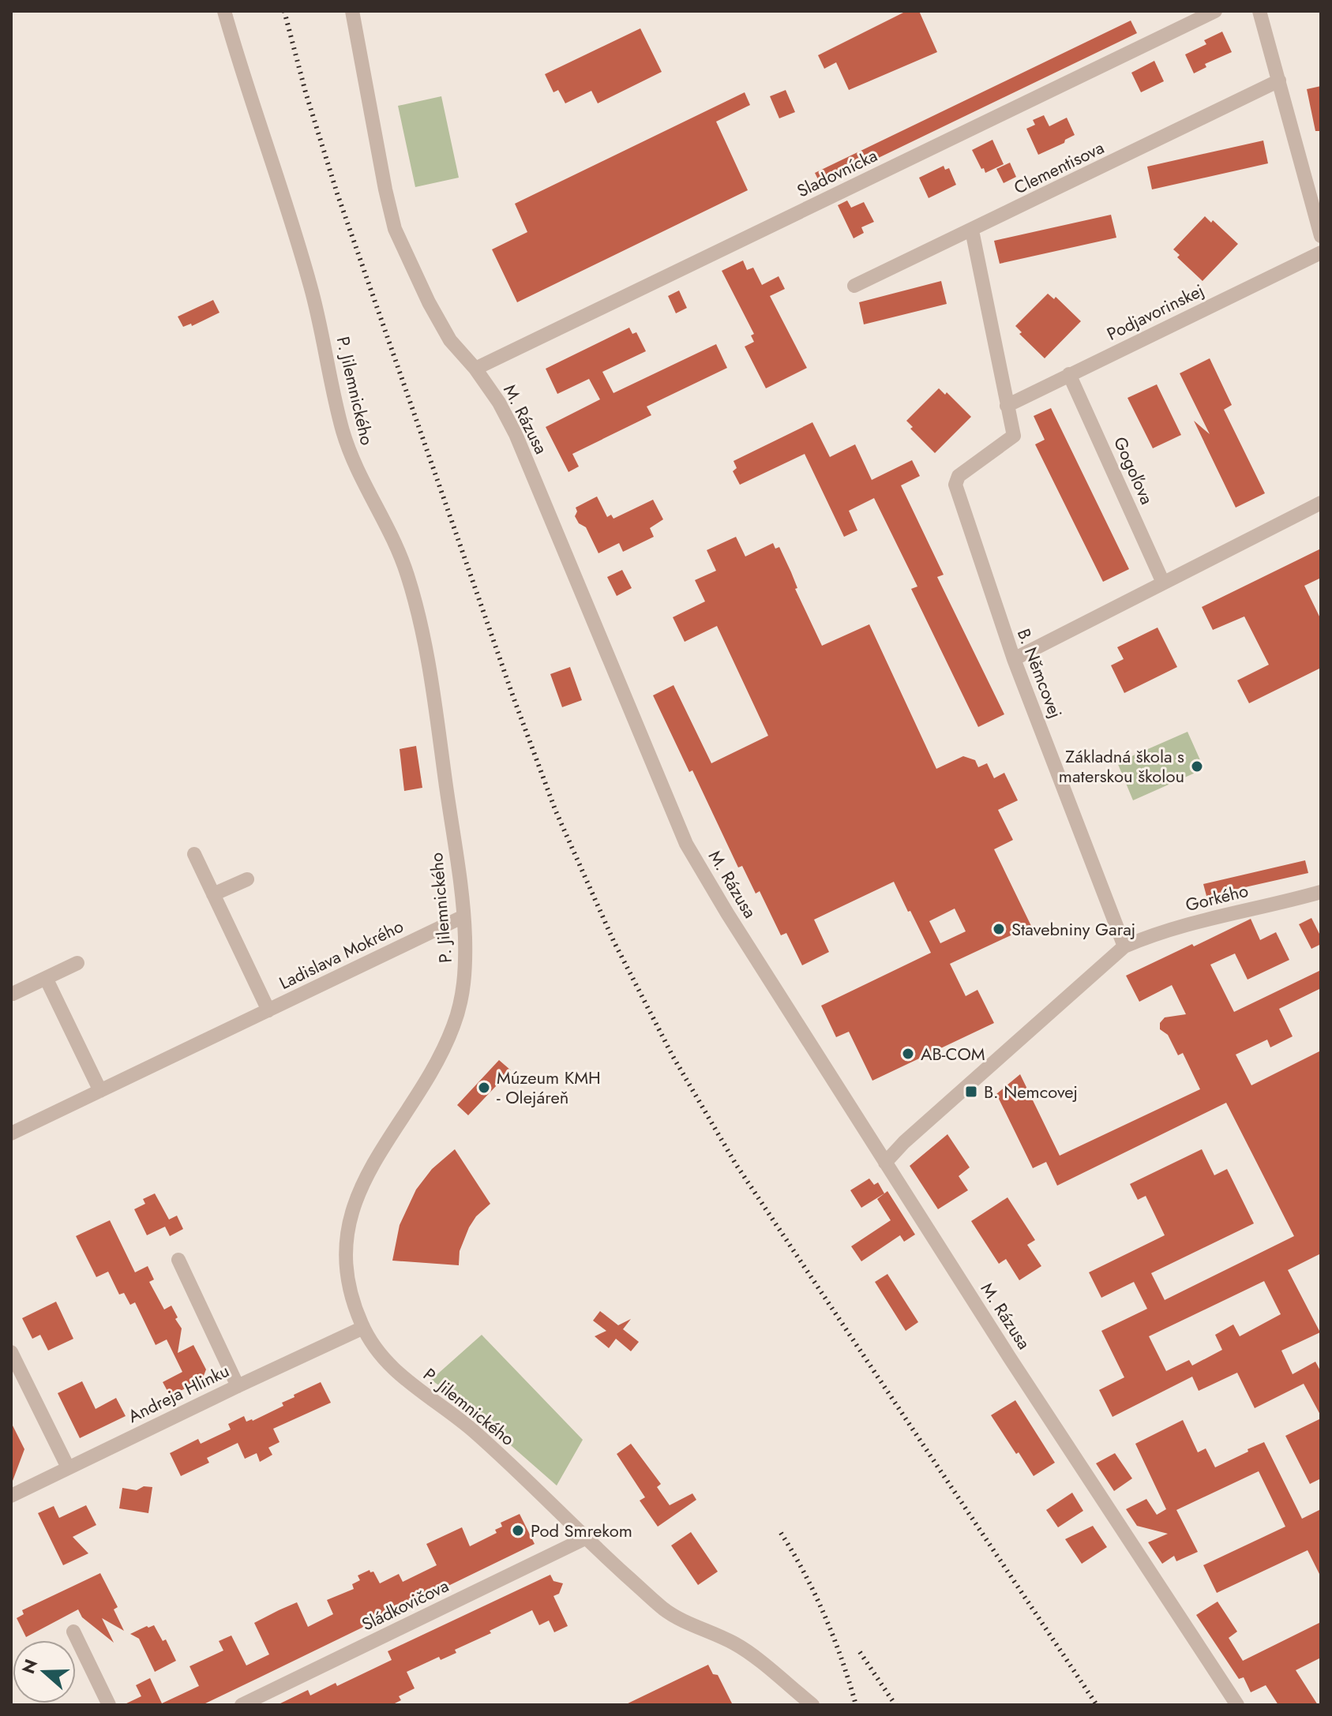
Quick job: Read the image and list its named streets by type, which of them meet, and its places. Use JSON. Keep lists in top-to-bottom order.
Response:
{
  "streets": {
    "street": [
      "Clementisova",
      "Sladovnícka",
      "Podjavorinskej",
      "P. Jilemnického",
      "M. Rázusa",
      "Gogoľova",
      "B. Němcovej",
      "Gorkého",
      "Ladislava Mokrého",
      "Andreja Hlinku",
      "Sládkovičova"
    ]
  },
  "crossings": [
    ["Clementisova", "B. Němcovej"],
    ["Sladovnícka", "M. Rázusa"],
    ["Podjavorinskej", "Gogoľova"],
    ["Podjavorinskej", "B. Němcovej"],
    ["P. Jilemnického", "Ladislava Mokrého"],
    ["P. Jilemnického", "Andreja Hlinku"],
    ["P. Jilemnického", "Sládkovičova"],
    ["B. Němcovej", "Gorkého"]
  ],
  "places": {
    "other": [
      "Základná škola s materskou školou",
      "Stavebniny Garaj",
      "AB-COM",
      "Múzeum KMH - Olejáreň",
      "Pod Smrekom"
    ],
    "transit": ["B. Nemcovej"]
  },
  "north": "left"
}
